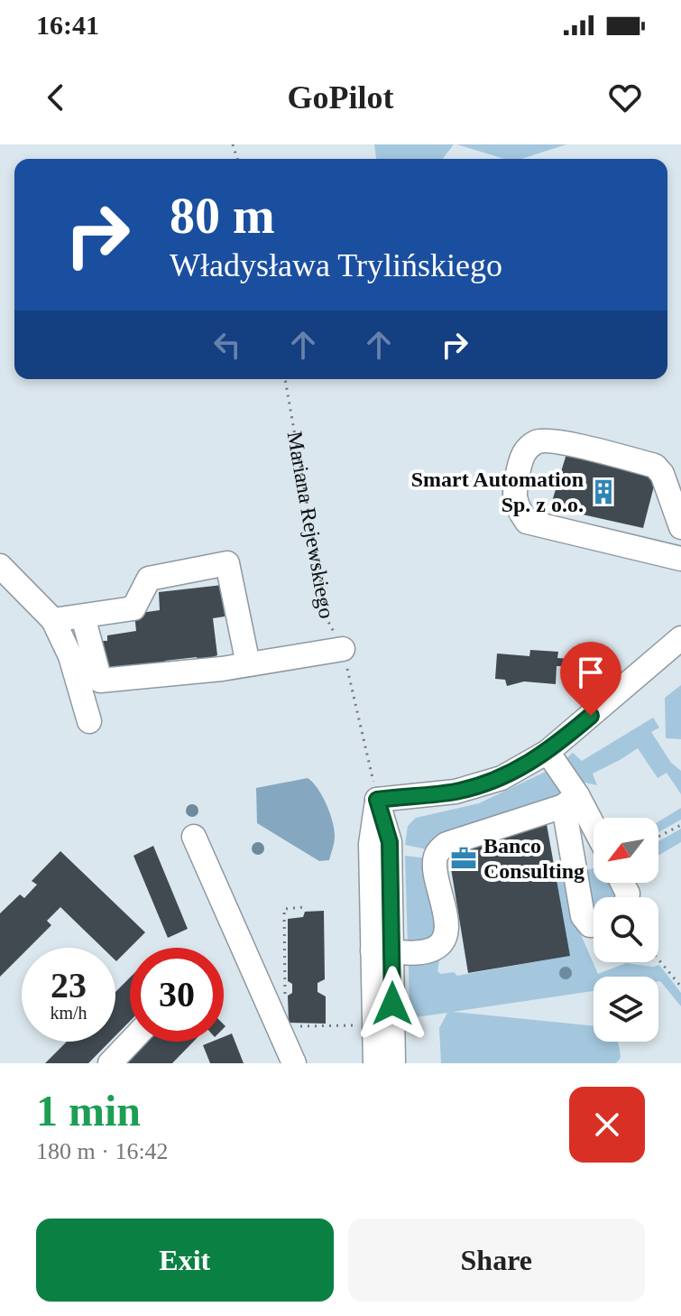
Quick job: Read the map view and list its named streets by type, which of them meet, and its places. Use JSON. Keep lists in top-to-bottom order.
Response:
{
  "streets": {
    "path": ["Mariana Rejewskiego"]
  },
  "places": {
    "building": ["Smart Automation Sp. z o.o."],
    "office": ["Banco Consulting"]
  },
  "north": "bottom left",
  "page": {
    "status": "16:41",
    "header": "GoPilot",
    "turn": ["80 m", "Władysława Trylińskiego"],
    "speed": "23 km/h",
    "limit": "30",
    "heading": ["1 min", "180 m · 16:42"],
    "buttons": ["Exit", "Share"]
  }
}
